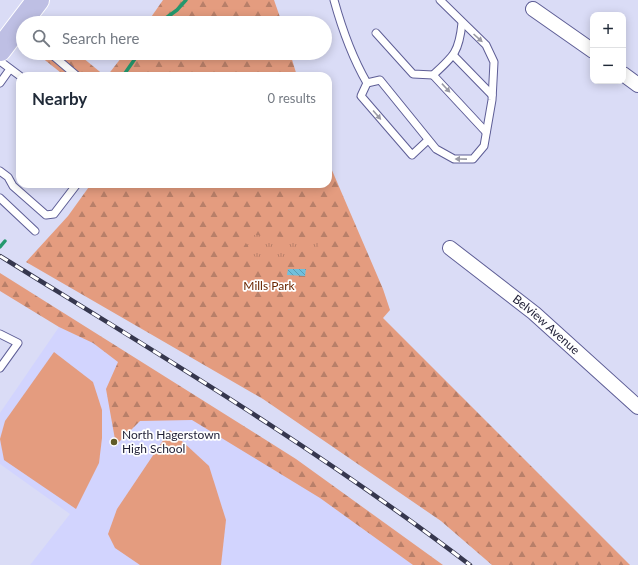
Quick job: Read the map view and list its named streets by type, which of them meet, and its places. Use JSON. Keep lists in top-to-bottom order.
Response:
{
  "streets": {
    "street": ["Belview Avenue"]
  },
  "parks": ["Mills Park"],
  "places": ["North Hagerstown High School"],
  "page": {
    "map_buttons": ["+", "−"],
    "search": "Search here",
    "heading": ["Nearby", "0 results"]
  }
}
